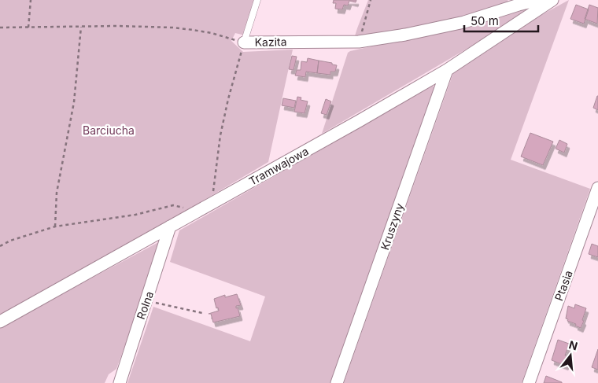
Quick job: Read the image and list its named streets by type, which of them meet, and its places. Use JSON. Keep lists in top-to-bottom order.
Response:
{
  "streets": {
    "street": [
      "Kazita",
      "Tramwajowa",
      "Kruszyny",
      "Ptasia",
      "Rolna"
    ]
  },
  "crossings": [
    ["Tramwajowa", "Kruszyny"],
    ["Tramwajowa", "Rolna"]
  ],
  "parks": ["Barciucha"],
  "scale_bar": "50 m",
  "north": "top"
}
